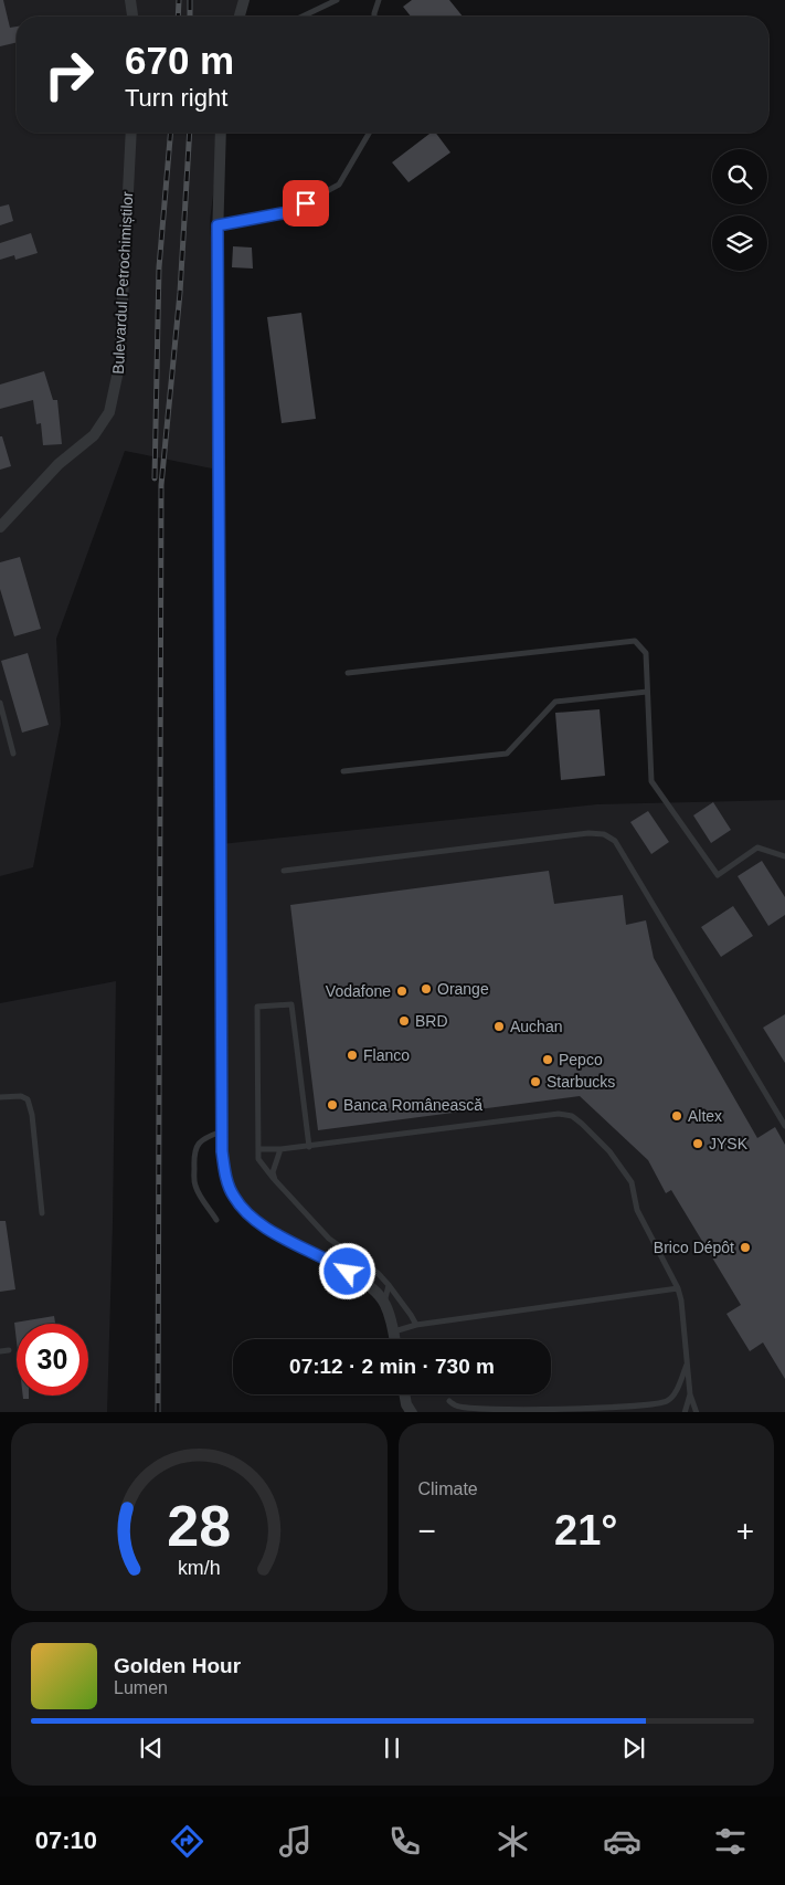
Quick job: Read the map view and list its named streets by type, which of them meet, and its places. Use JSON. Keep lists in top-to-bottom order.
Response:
{
  "streets": {
    "street": ["Bulevardul Petrochimiștilor"]
  },
  "places": [
    "Orange",
    "Vodafone",
    "BRD",
    "Auchan",
    "Flanco",
    "Pepco",
    "Starbucks",
    "Banca Românească",
    "Altex",
    "JYSK",
    "Brico Dépôt"
  ],
  "page": {
    "turn": ["670 m", "Turn right"],
    "limit": "30",
    "trip": "07:12 · 2 min · 730 m",
    "tile": "Climate",
    "heat": ["−", "21°", "+"],
    "song": ["Golden Hour", "Lumen"],
    "tabs": "07:10",
    "gauge": ["28", "km/h"]
  }
}
